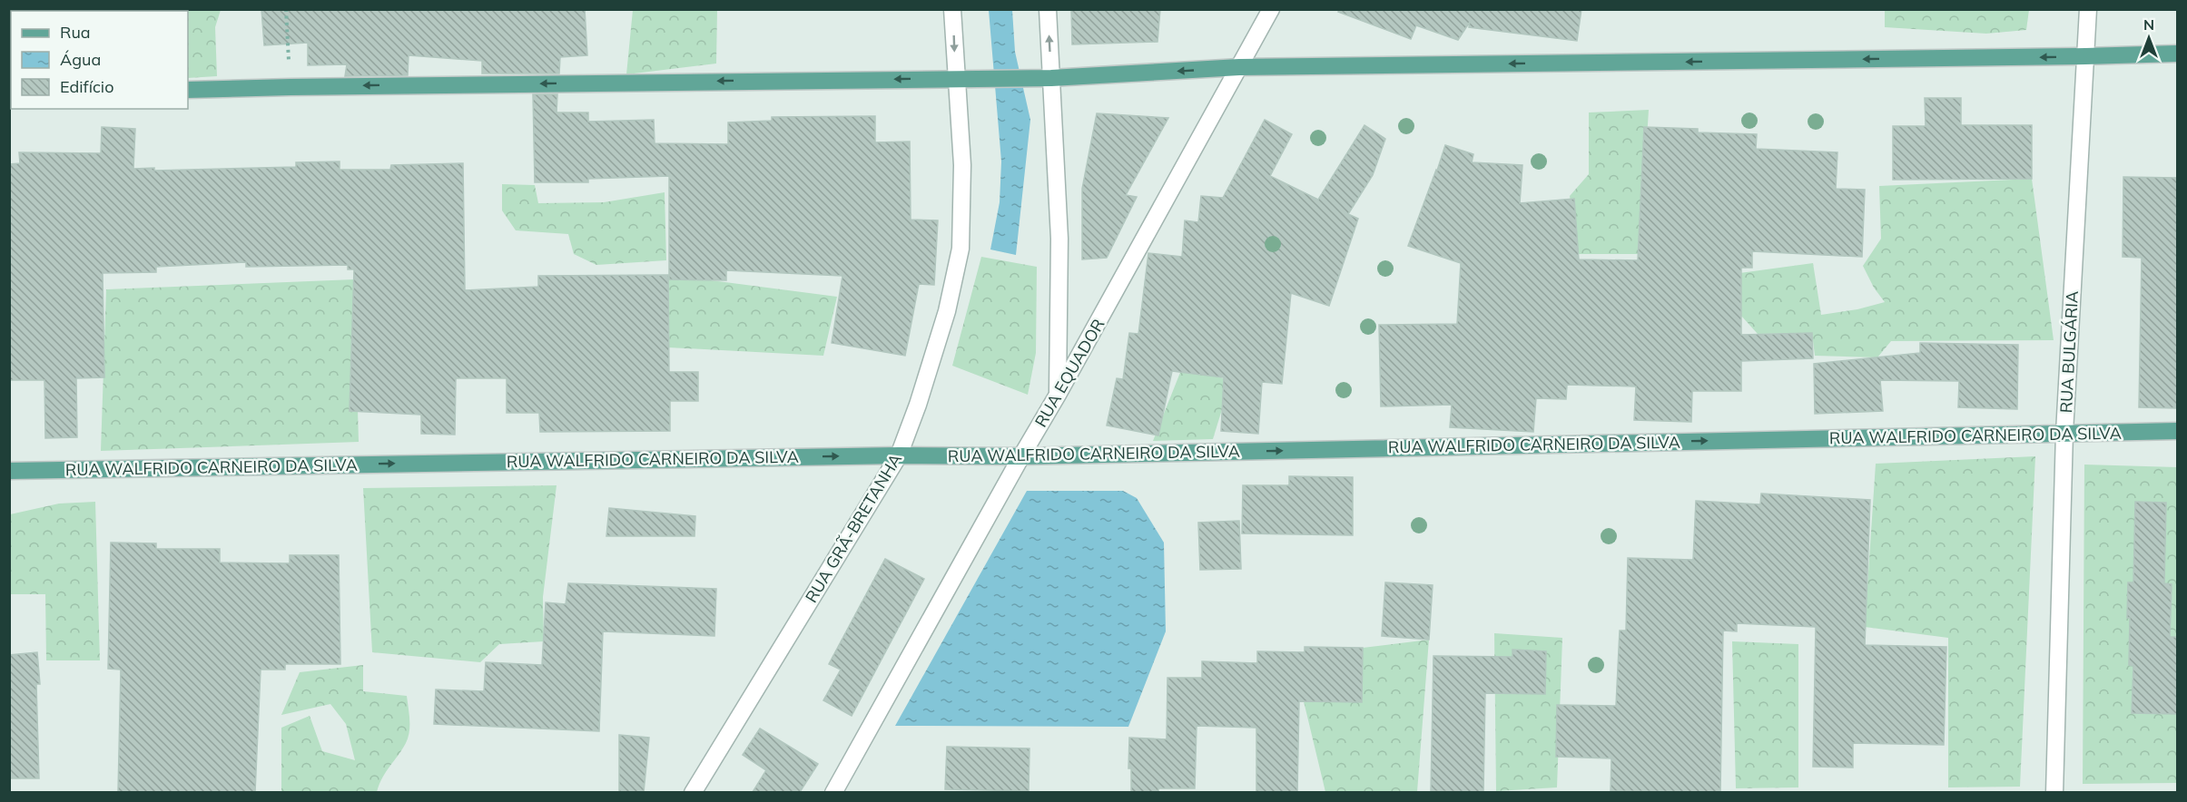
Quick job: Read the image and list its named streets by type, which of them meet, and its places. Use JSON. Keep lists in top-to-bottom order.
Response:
{
  "streets": {
    "main road": ["RUA WALFRIDO CARNEIRO DA SILVA"],
    "street": ["RUA BULGÁRIA", "RUA EQUADOR", "RUA GRÃ-BRETANHA"]
  },
  "crossings": [
    ["RUA BULGÁRIA", "RUA WALFRIDO CARNEIRO DA SILVA"],
    ["RUA EQUADOR", "RUA WALFRIDO CARNEIRO DA SILVA"],
    ["RUA WALFRIDO CARNEIRO DA SILVA", "RUA GRÃ-BRETANHA"]
  ],
  "one_way": ["RUA WALFRIDO CARNEIRO DA SILVA"],
  "legend": ["Rua", "Água", "Edifício"],
  "north": "top"
}
